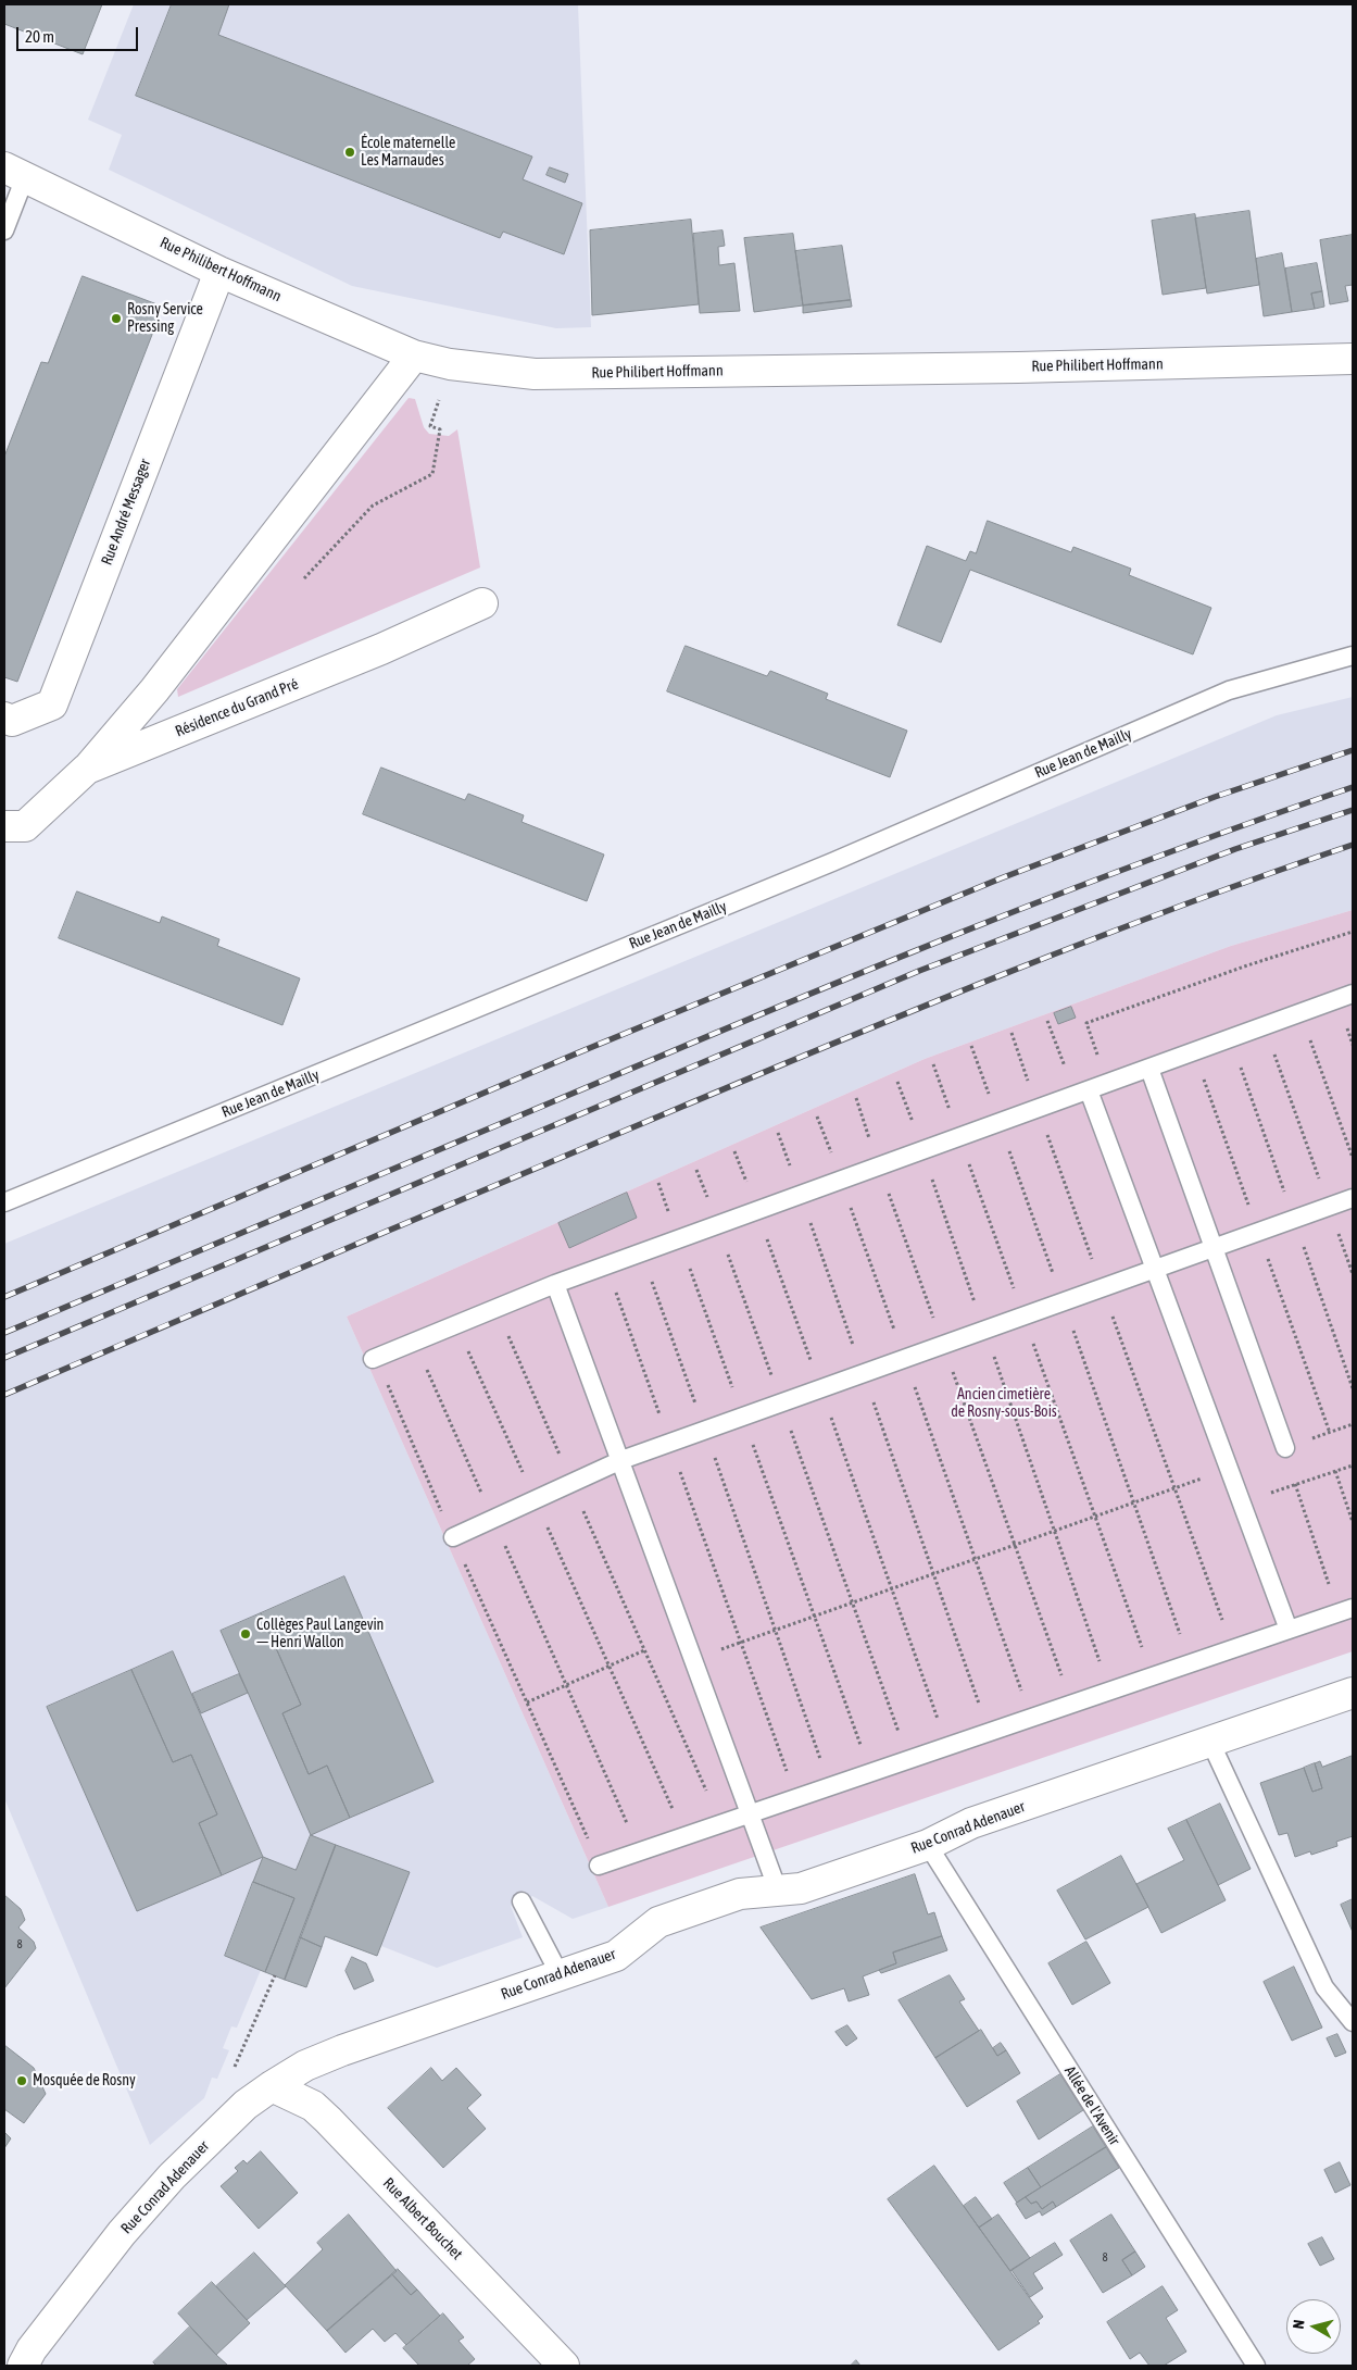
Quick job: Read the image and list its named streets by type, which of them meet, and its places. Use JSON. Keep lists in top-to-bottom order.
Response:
{
  "streets": {
    "street": [
      "Rue Philibert Hoffmann",
      "Rue André Messager",
      "Résidence du Grand Pré",
      "Rue Conrad Adenauer",
      "Rue Albert Bouchet"
    ],
    "lane": ["Rue Jean de Mailly", "Allée de l'Avenir"]
  },
  "crossings": [
    ["Rue Philibert Hoffmann", "Rue André Messager"],
    ["Rue Conrad Adenauer", "Allée de l'Avenir"],
    ["Rue Conrad Adenauer", "Rue Albert Bouchet"]
  ],
  "parks": ["Ancien cimetière de Rosny-sous-Bois"],
  "places": [
    "École maternelle Les Marnaudes",
    "Rosny Service Pressing",
    "Collèges Paul Langevin — Henri Wallon",
    "Mosquée de Rosny"
  ],
  "house_numbers": ["8", "8"],
  "scale_bar": "20 m",
  "north": "left"
}
